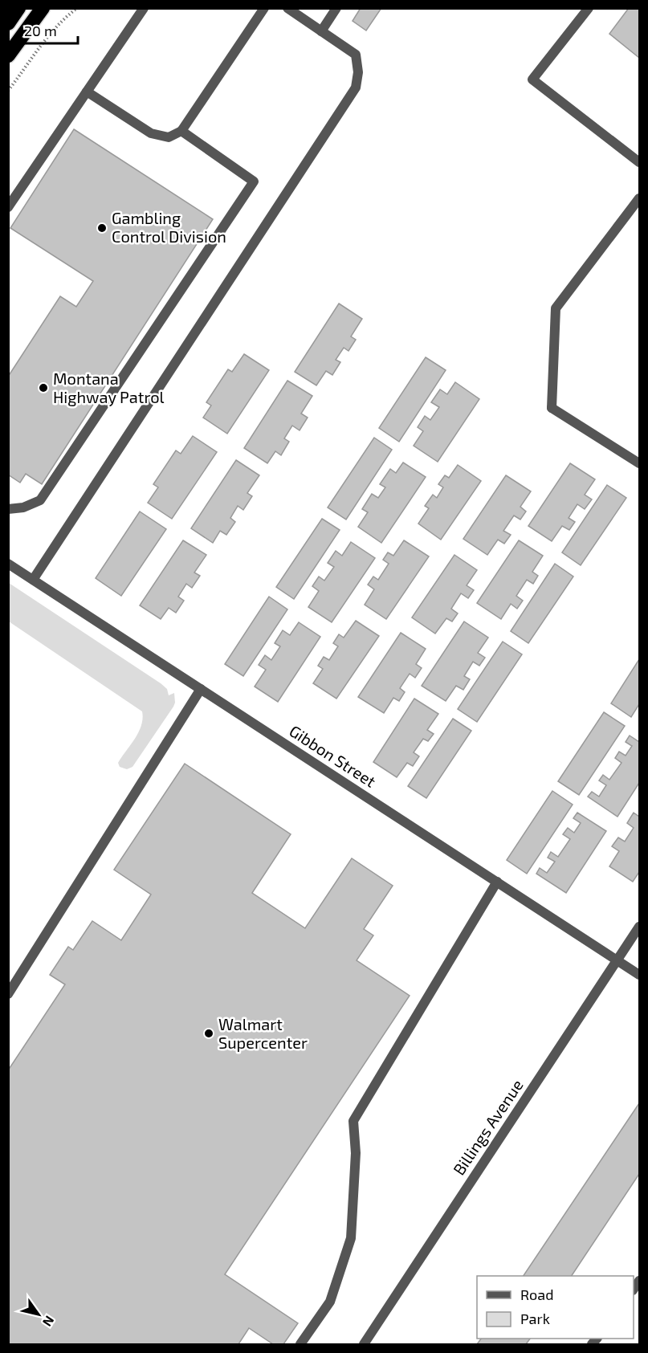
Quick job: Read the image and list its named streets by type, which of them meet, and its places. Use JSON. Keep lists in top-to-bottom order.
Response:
{
  "streets": {
    "street": ["Gibbon Street", "Billings Avenue"]
  },
  "crossings": [
    ["Gibbon Street", "Billings Avenue"]
  ],
  "places": ["Gambling Control Division", "Montana Highway Patrol", "Walmart Supercenter"],
  "legend": ["Road", "Park"],
  "scale_bar": "20 m",
  "north": "bottom right"
}
